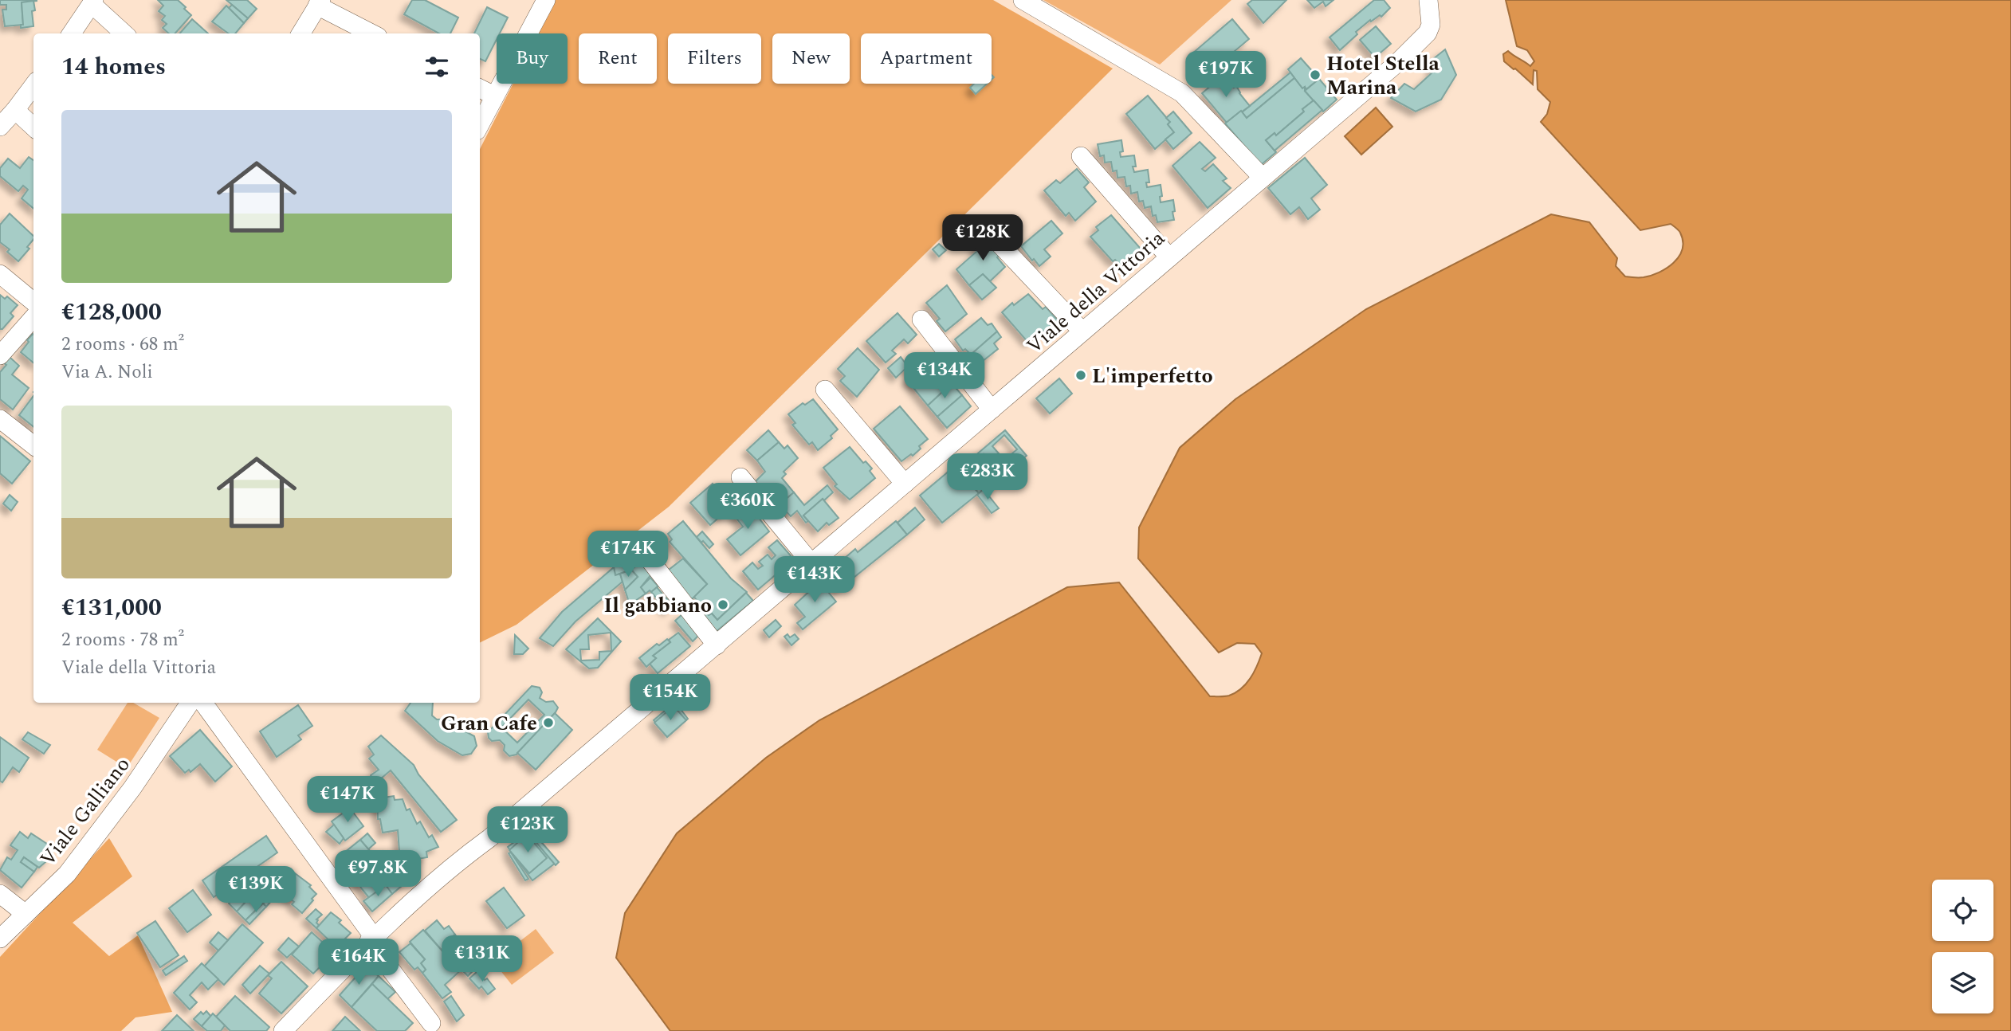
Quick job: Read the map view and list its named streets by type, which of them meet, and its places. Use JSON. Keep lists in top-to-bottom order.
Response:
{
  "streets": {
    "street": ["Viale della Vittoria", "Viale Galliano"]
  },
  "places": [
    "Hotel Stella Marina",
    "L'imperfetto",
    "Il gabbiano",
    "Gran Cafe"
  ],
  "page": {
    "chip": [
      "Buy",
      "Rent",
      "Filters",
      "New",
      "Apartment"
    ],
    "heading": "14 homes",
    "price": [
      "€197K",
      "€128K",
      "€134K",
      "€283K",
      "€360K",
      "€174K",
      "€143K",
      "€154K",
      "€147K",
      "€123K",
      "€97.8K",
      "€139K",
      "€131K",
      "€164K"
    ],
    "list": [
      {
        "name": "€128,000",
        "note": "2 rooms · 68 m² · Via A. Noli"
      },
      {
        "name": "€131,000",
        "note": "2 rooms · 78 m² · Viale della Vittoria"
      }
    ]
  }
}
